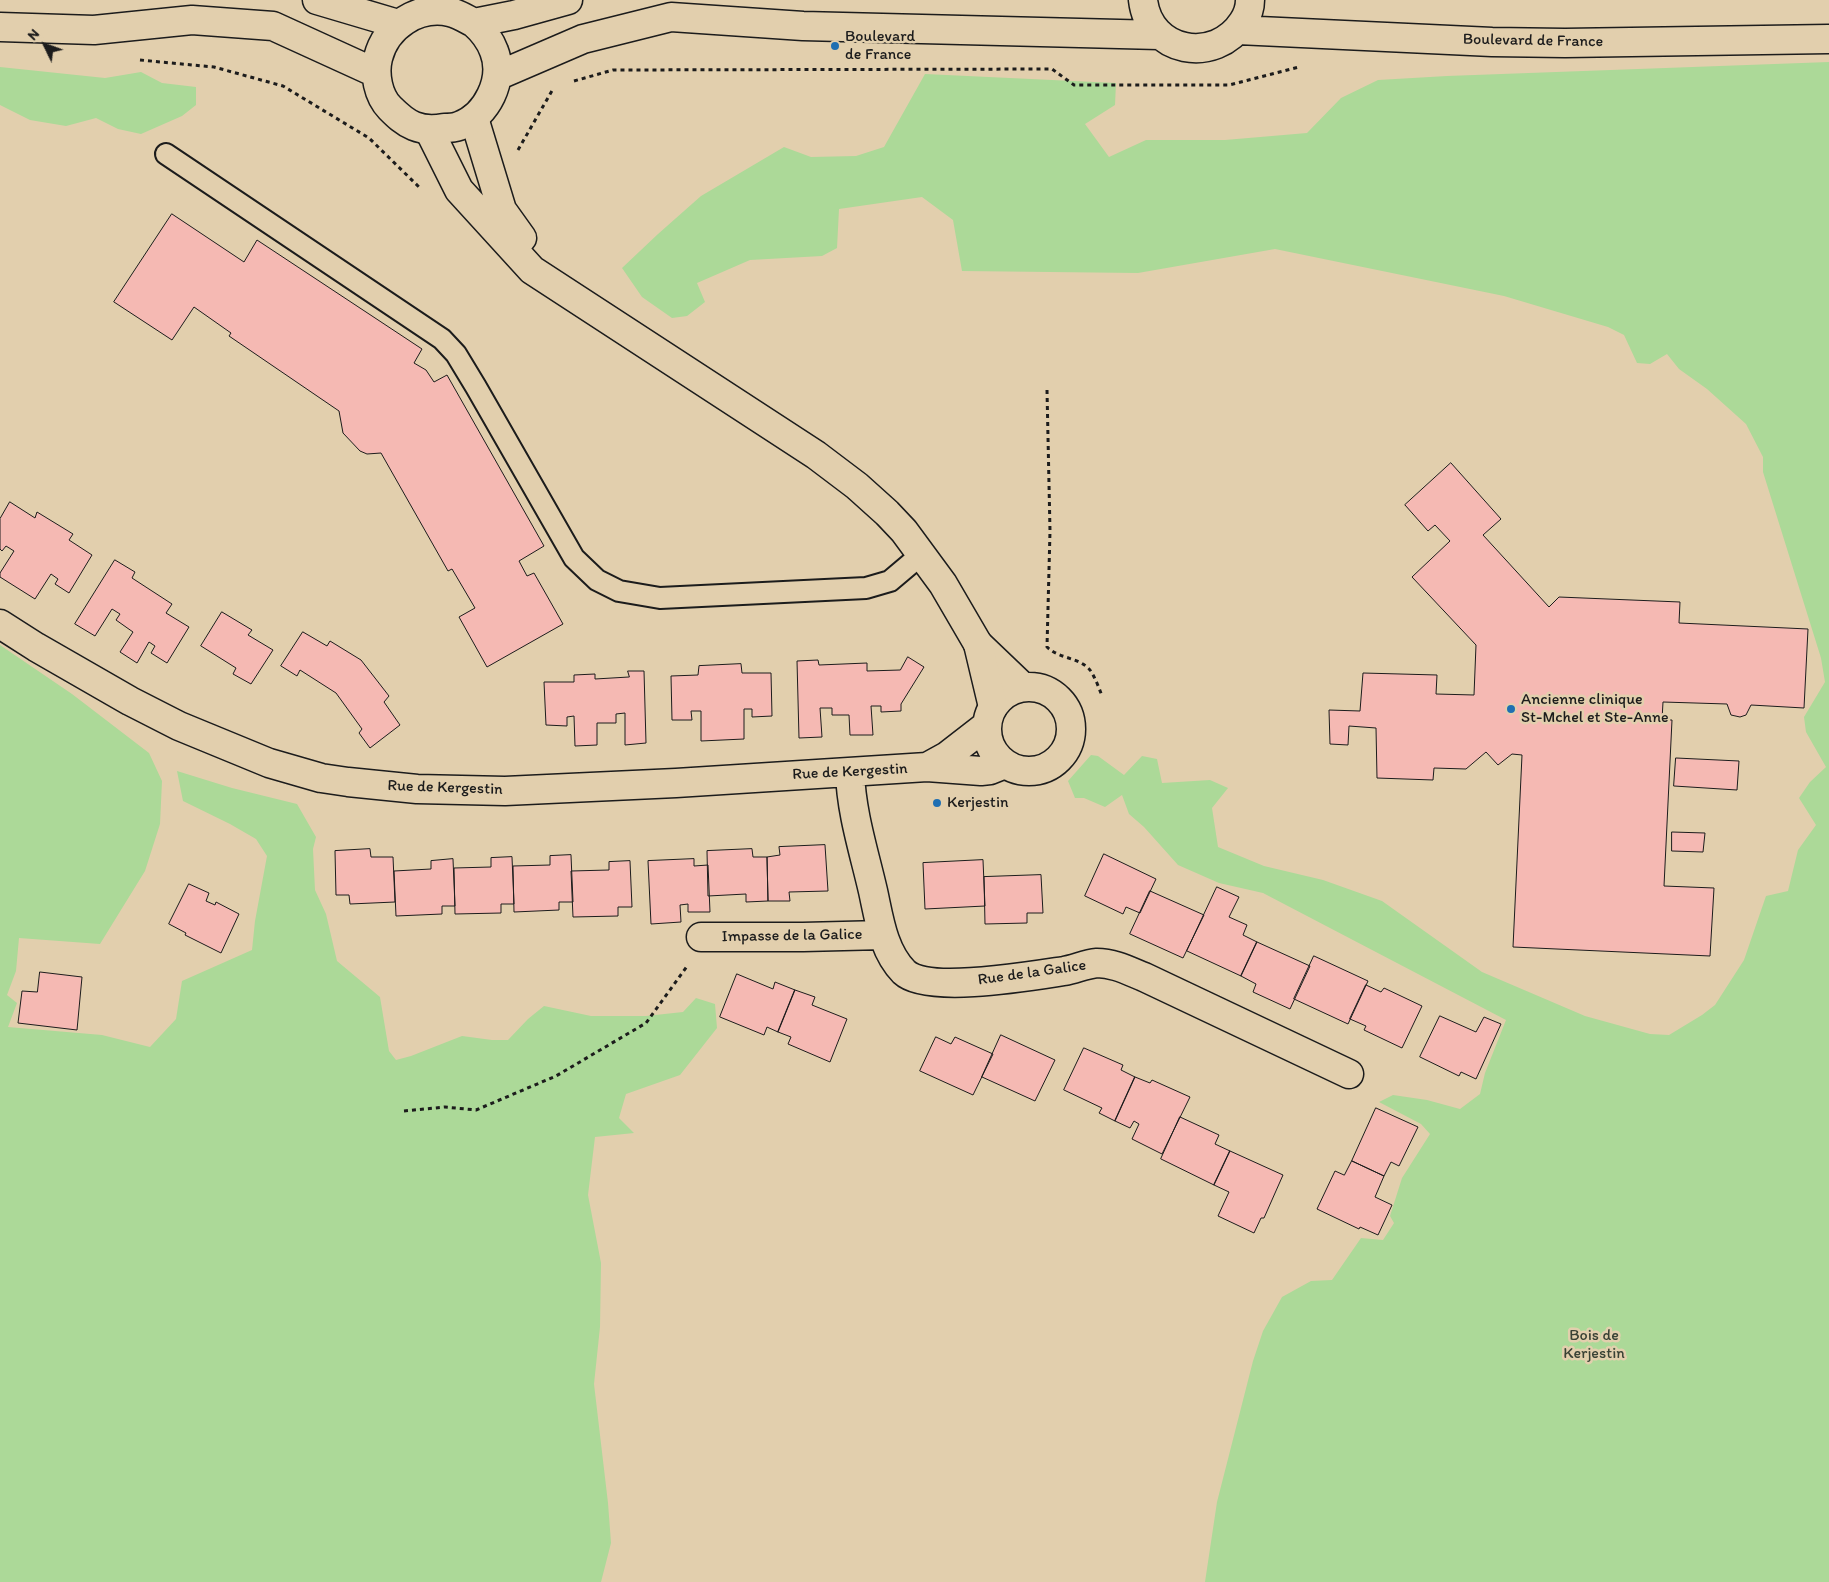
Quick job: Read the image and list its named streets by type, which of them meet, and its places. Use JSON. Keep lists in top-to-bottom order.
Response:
{
  "streets": {
    "street": [
      "Boulevard de France",
      "Rue de Kergestin",
      "Impasse de la Galice",
      "Rue de la Galice"
    ]
  },
  "crossings": [
    ["Rue de Kergestin", "Rue de la Galice"],
    ["Impasse de la Galice", "Rue de la Galice"]
  ],
  "parks": ["Bois de Kerjestin"],
  "places": ["Boulevard de France", "Ancienne clinique St-Mchel et Ste-Anne", "Kerjestin"],
  "north": "top left"
}
